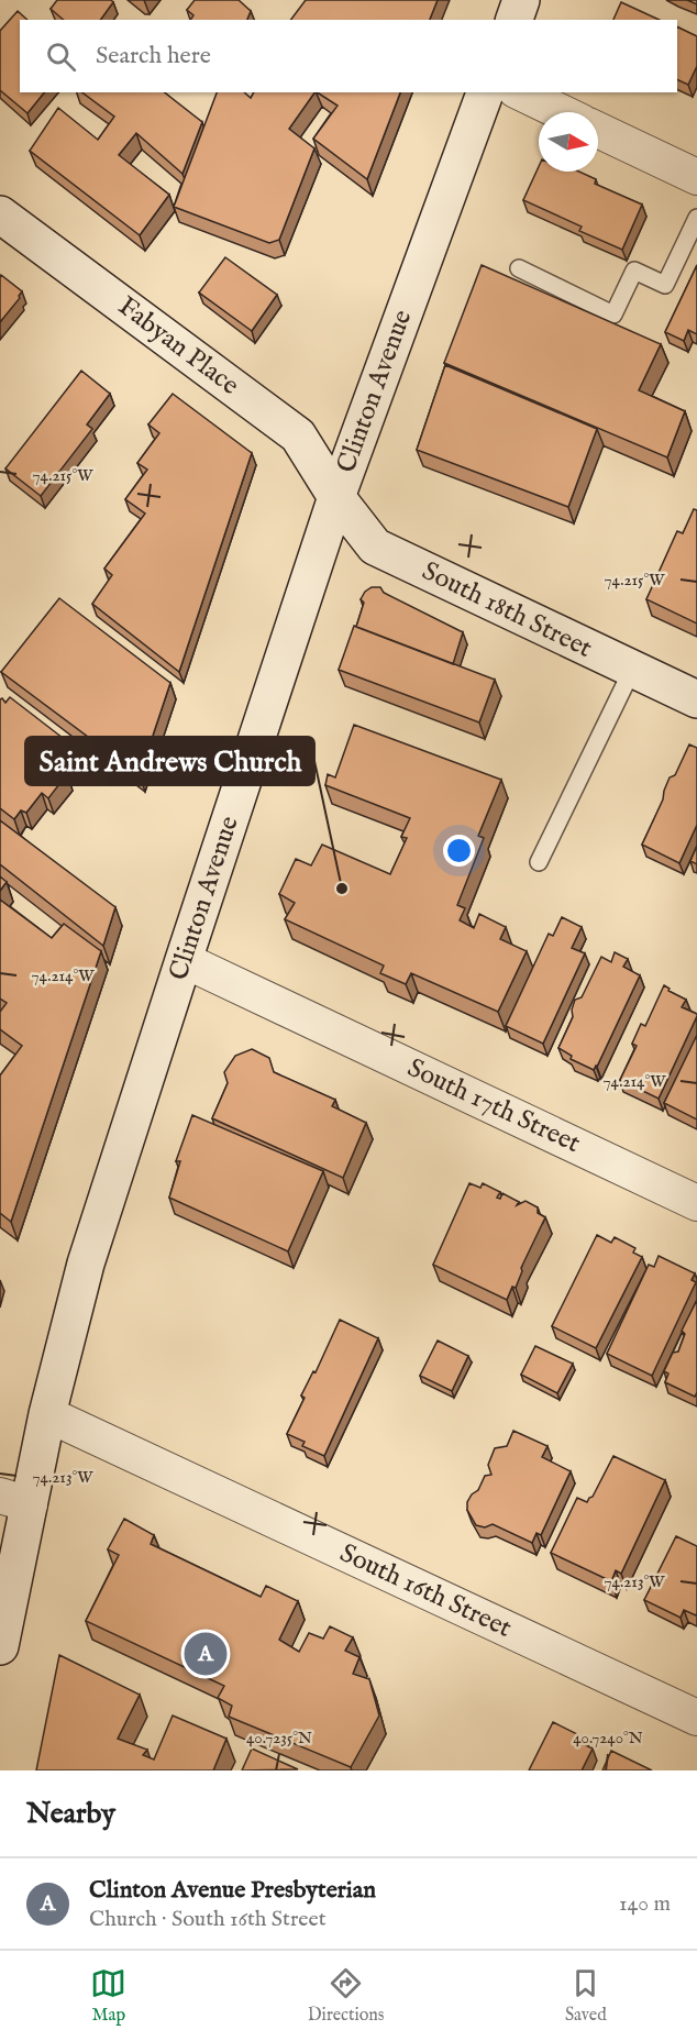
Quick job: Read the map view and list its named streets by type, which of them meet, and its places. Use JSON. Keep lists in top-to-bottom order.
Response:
{
  "streets": {
    "main road": ["Fabyan Place", "Clinton Avenue", "South 18th Street"],
    "street": ["South 17th Street", "South 16th Street"]
  },
  "crossings": [
    ["Fabyan Place", "Clinton Avenue"],
    ["Fabyan Place", "South 18th Street"],
    ["Clinton Avenue", "South 18th Street"],
    ["Clinton Avenue", "South 17th Street"],
    ["Clinton Avenue", "South 16th Street"]
  ],
  "places": ["Saint Andrews Church"],
  "north": "right",
  "page": {
    "search": "Search here",
    "pins": "A",
    "heading": "Nearby",
    "list": [
      {
        "mark": "A",
        "name": "Clinton Avenue Presbyterian",
        "note": "Church · South 16th Street",
        "value": "140 m"
      }
    ],
    "nav": ["Map", "Directions", "Saved"]
  },
  "coordinates": [
    "74.215°W",
    "74.214°W",
    "74.213°W",
    "40.7235°N",
    "40.7240°N"
  ]
}
